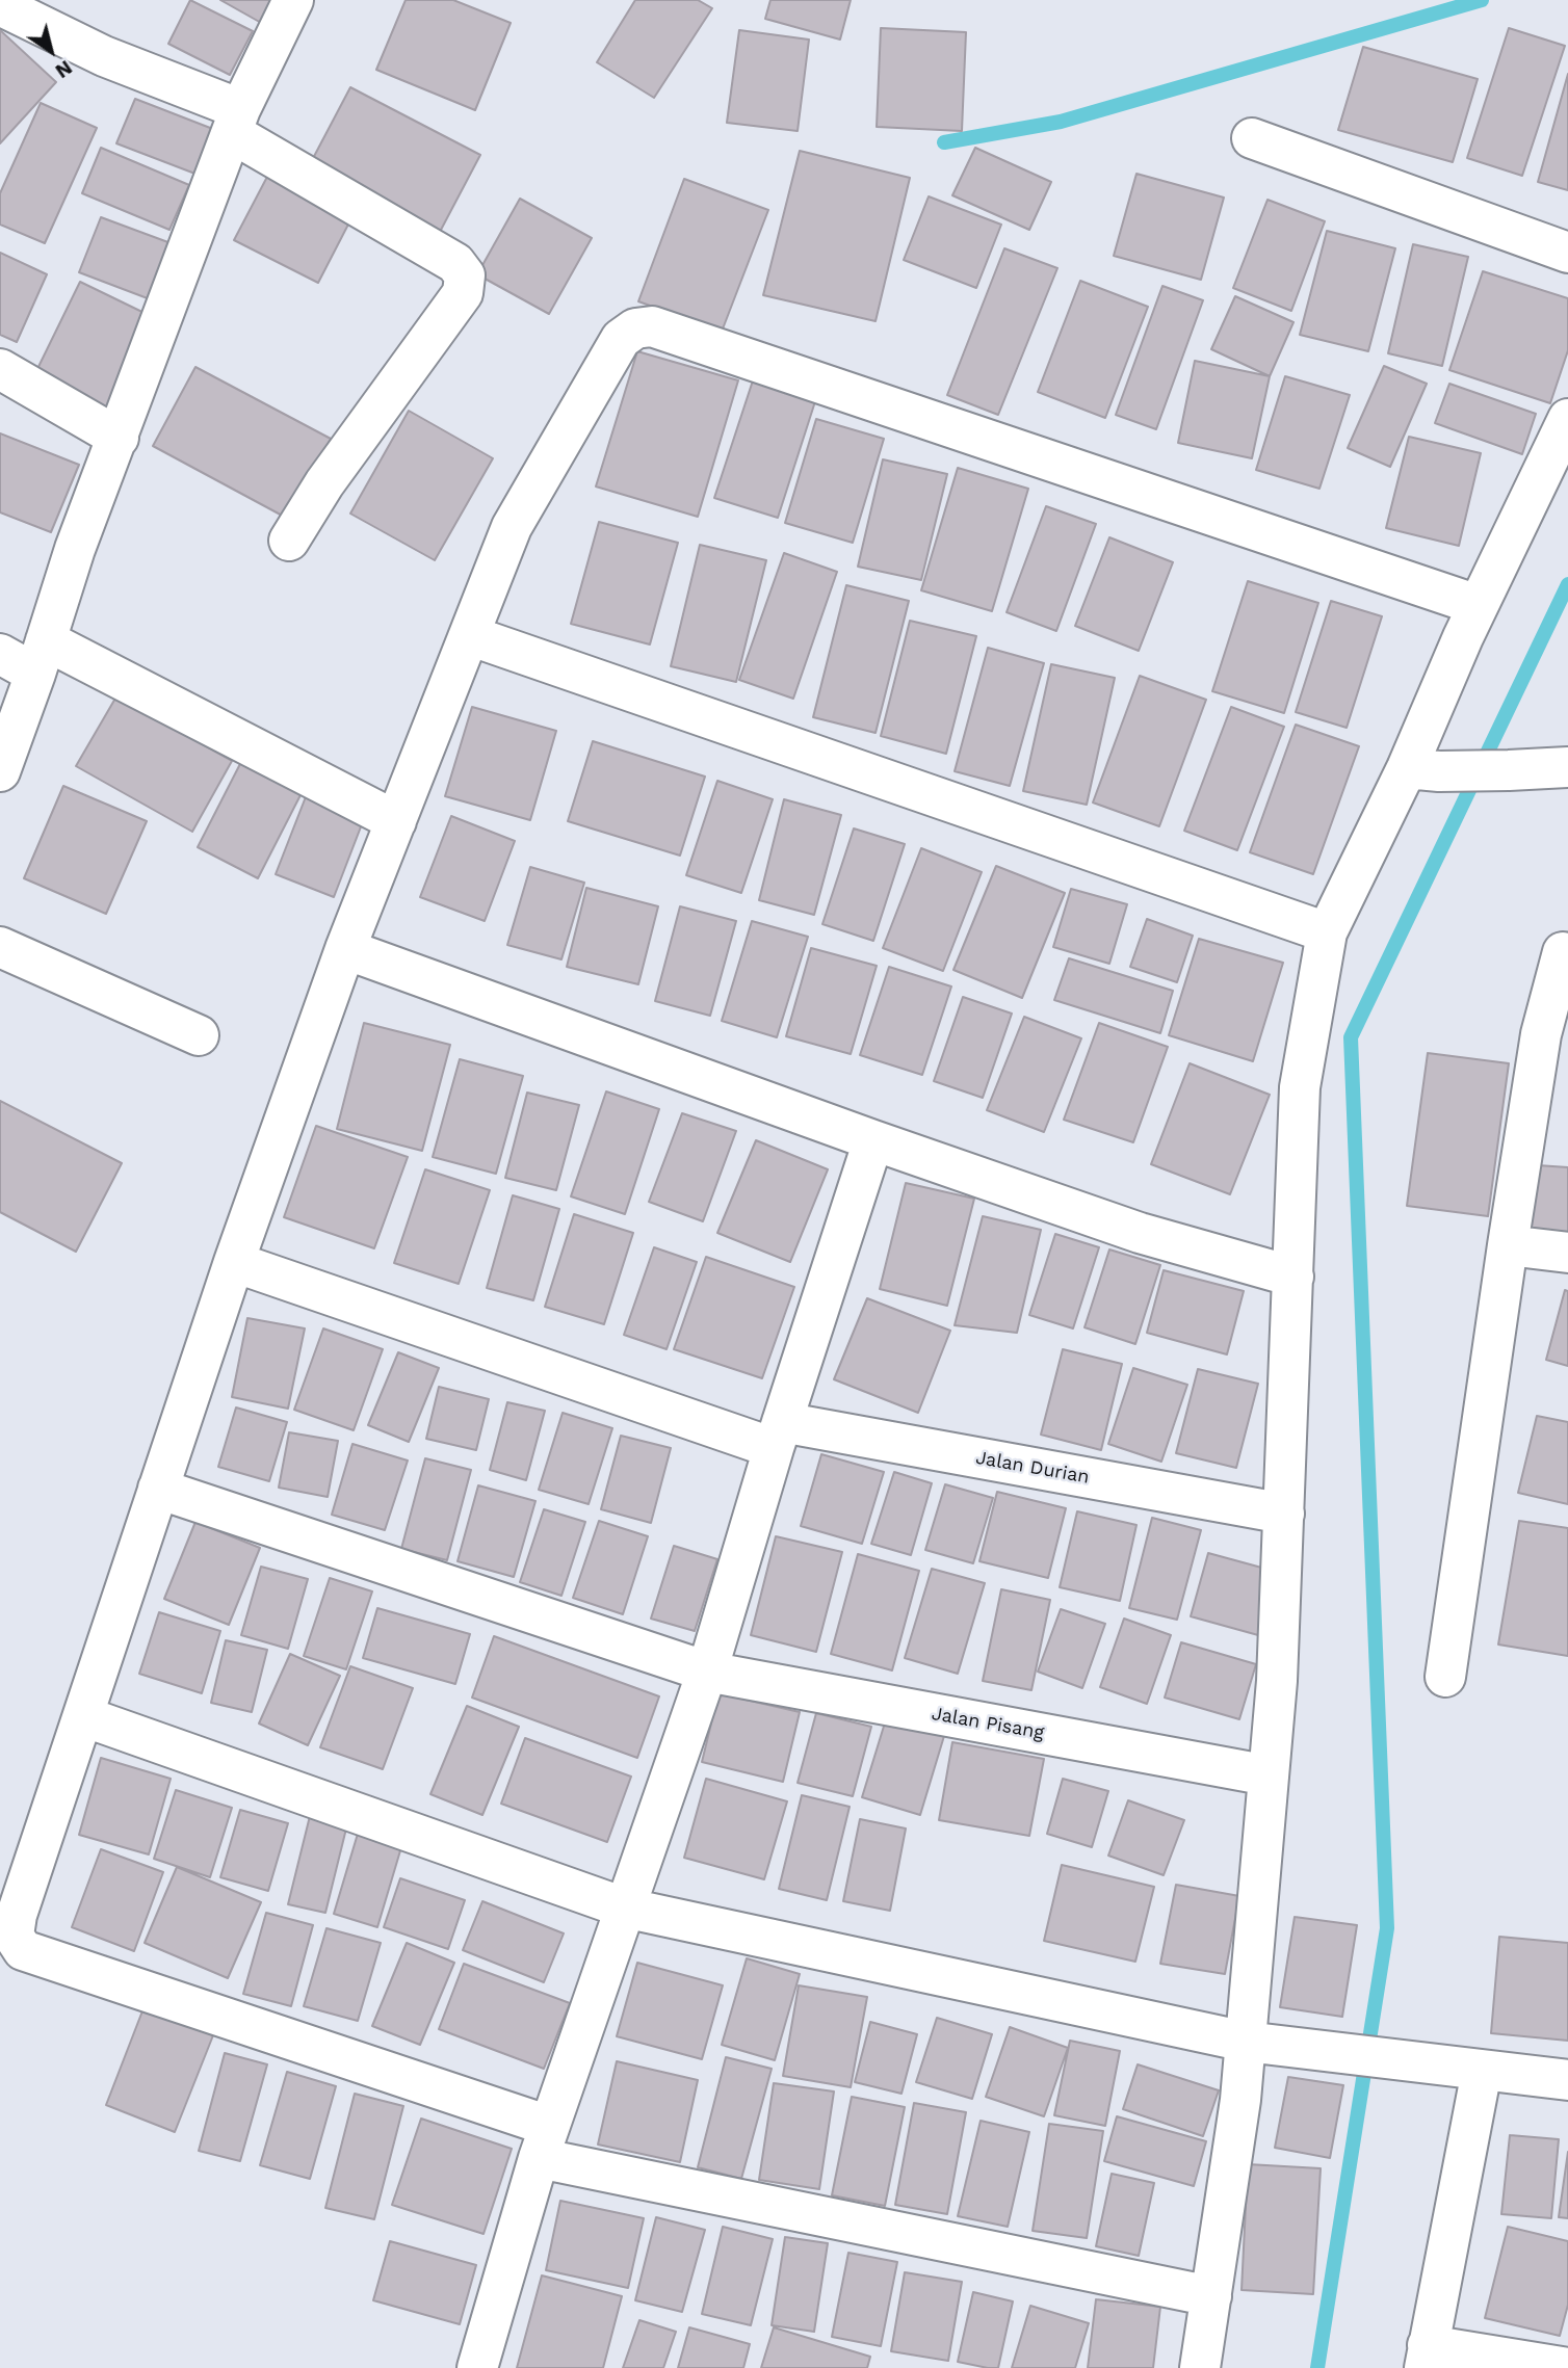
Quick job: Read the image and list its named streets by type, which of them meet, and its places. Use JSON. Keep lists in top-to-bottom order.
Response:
{
  "streets": {
    "street": ["Jalan Durian", "Jalan Pisang"]
  },
  "north": "bottom right"
}
